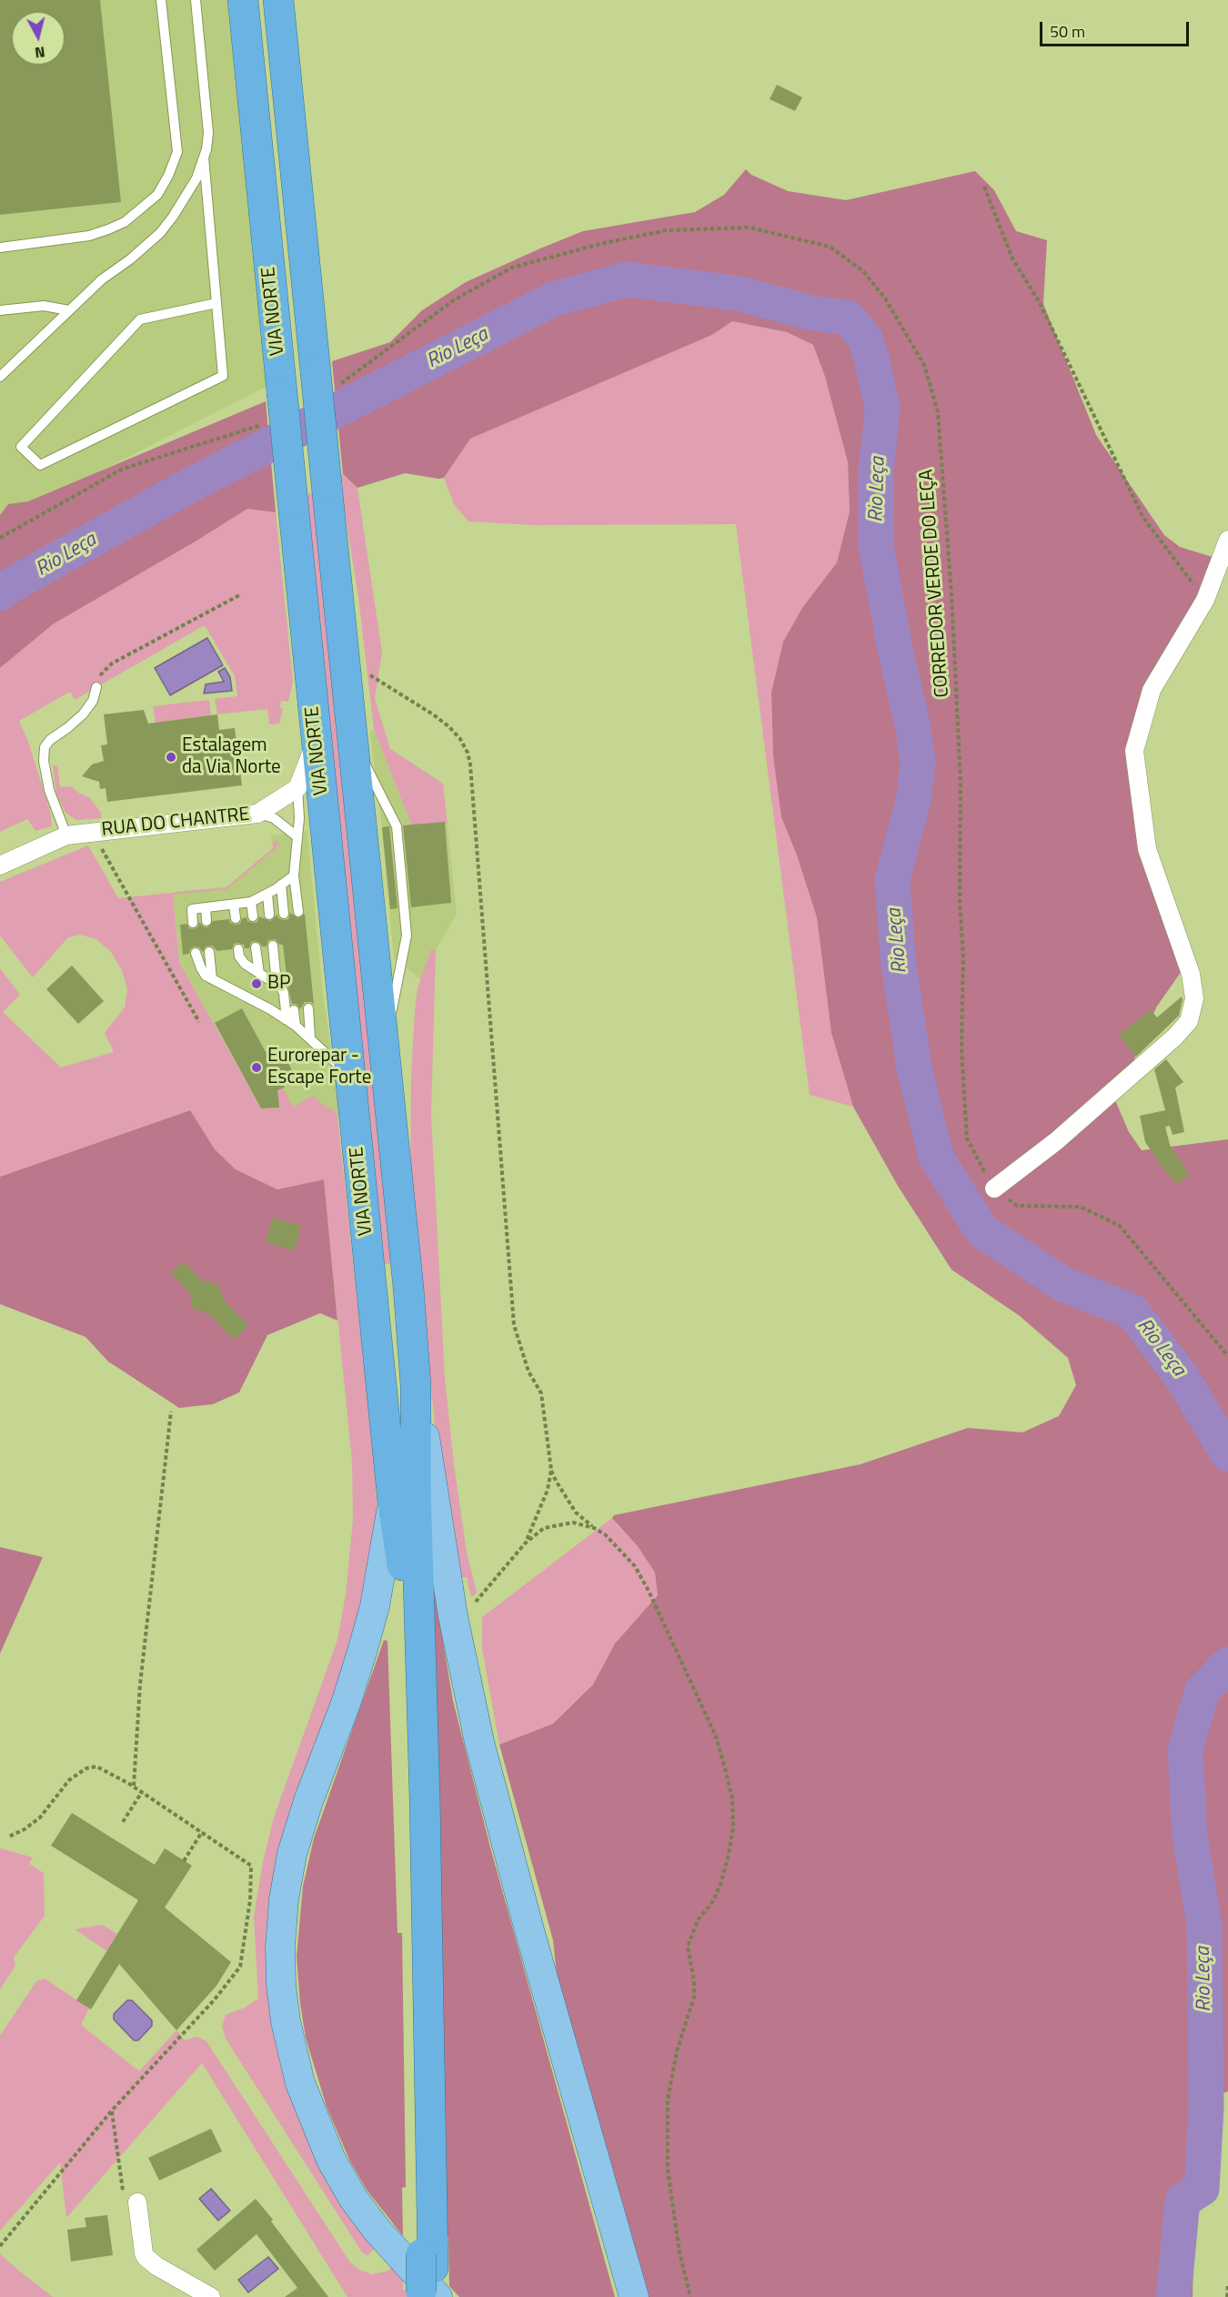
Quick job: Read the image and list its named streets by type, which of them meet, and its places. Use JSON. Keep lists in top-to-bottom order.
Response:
{
  "streets": {
    "highway": ["VIA NORTE"],
    "street": ["RUA DO CHANTRE"],
    "path": ["CORREDOR VERDE DO LEÇA"]
  },
  "crossings": [
    ["VIA NORTE", "CORREDOR VERDE DO LEÇA"]
  ],
  "water": ["Rio Leça"],
  "places": ["Estalagem da Via Norte", "BP", "Eurorepar - Escape Forte"],
  "scale_bar": "50 m",
  "north": "bottom"
}
